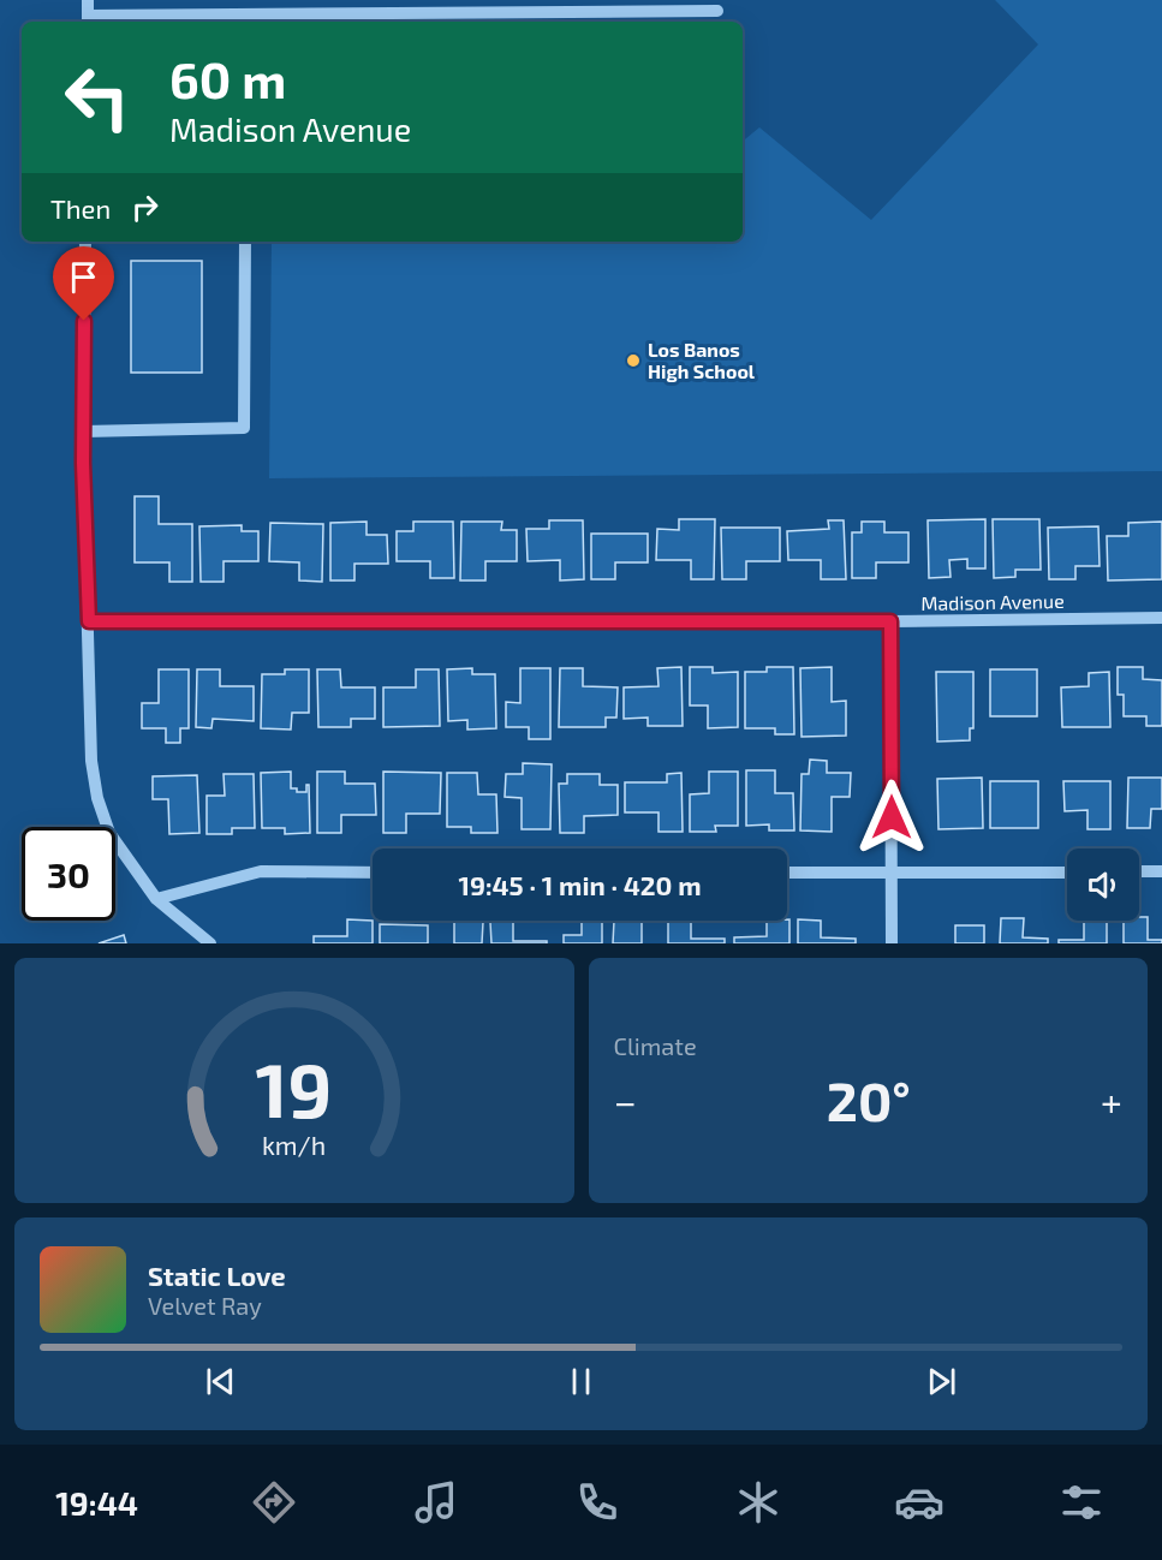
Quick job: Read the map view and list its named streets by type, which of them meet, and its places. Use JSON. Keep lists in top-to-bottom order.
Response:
{
  "streets": {
    "street": ["Madison Avenue"]
  },
  "places": ["Los Banos High School"],
  "page": {
    "turn": ["60 m", "Madison Avenue"],
    "then": "Then",
    "limit": "30",
    "trip": "19:45 · 1 min · 420 m",
    "tile": "Climate",
    "heat": ["−", "20°", "+"],
    "song": ["Static Love", "Velvet Ray"],
    "tabs": "19:44",
    "gauge": ["19", "km/h"]
  }
}
